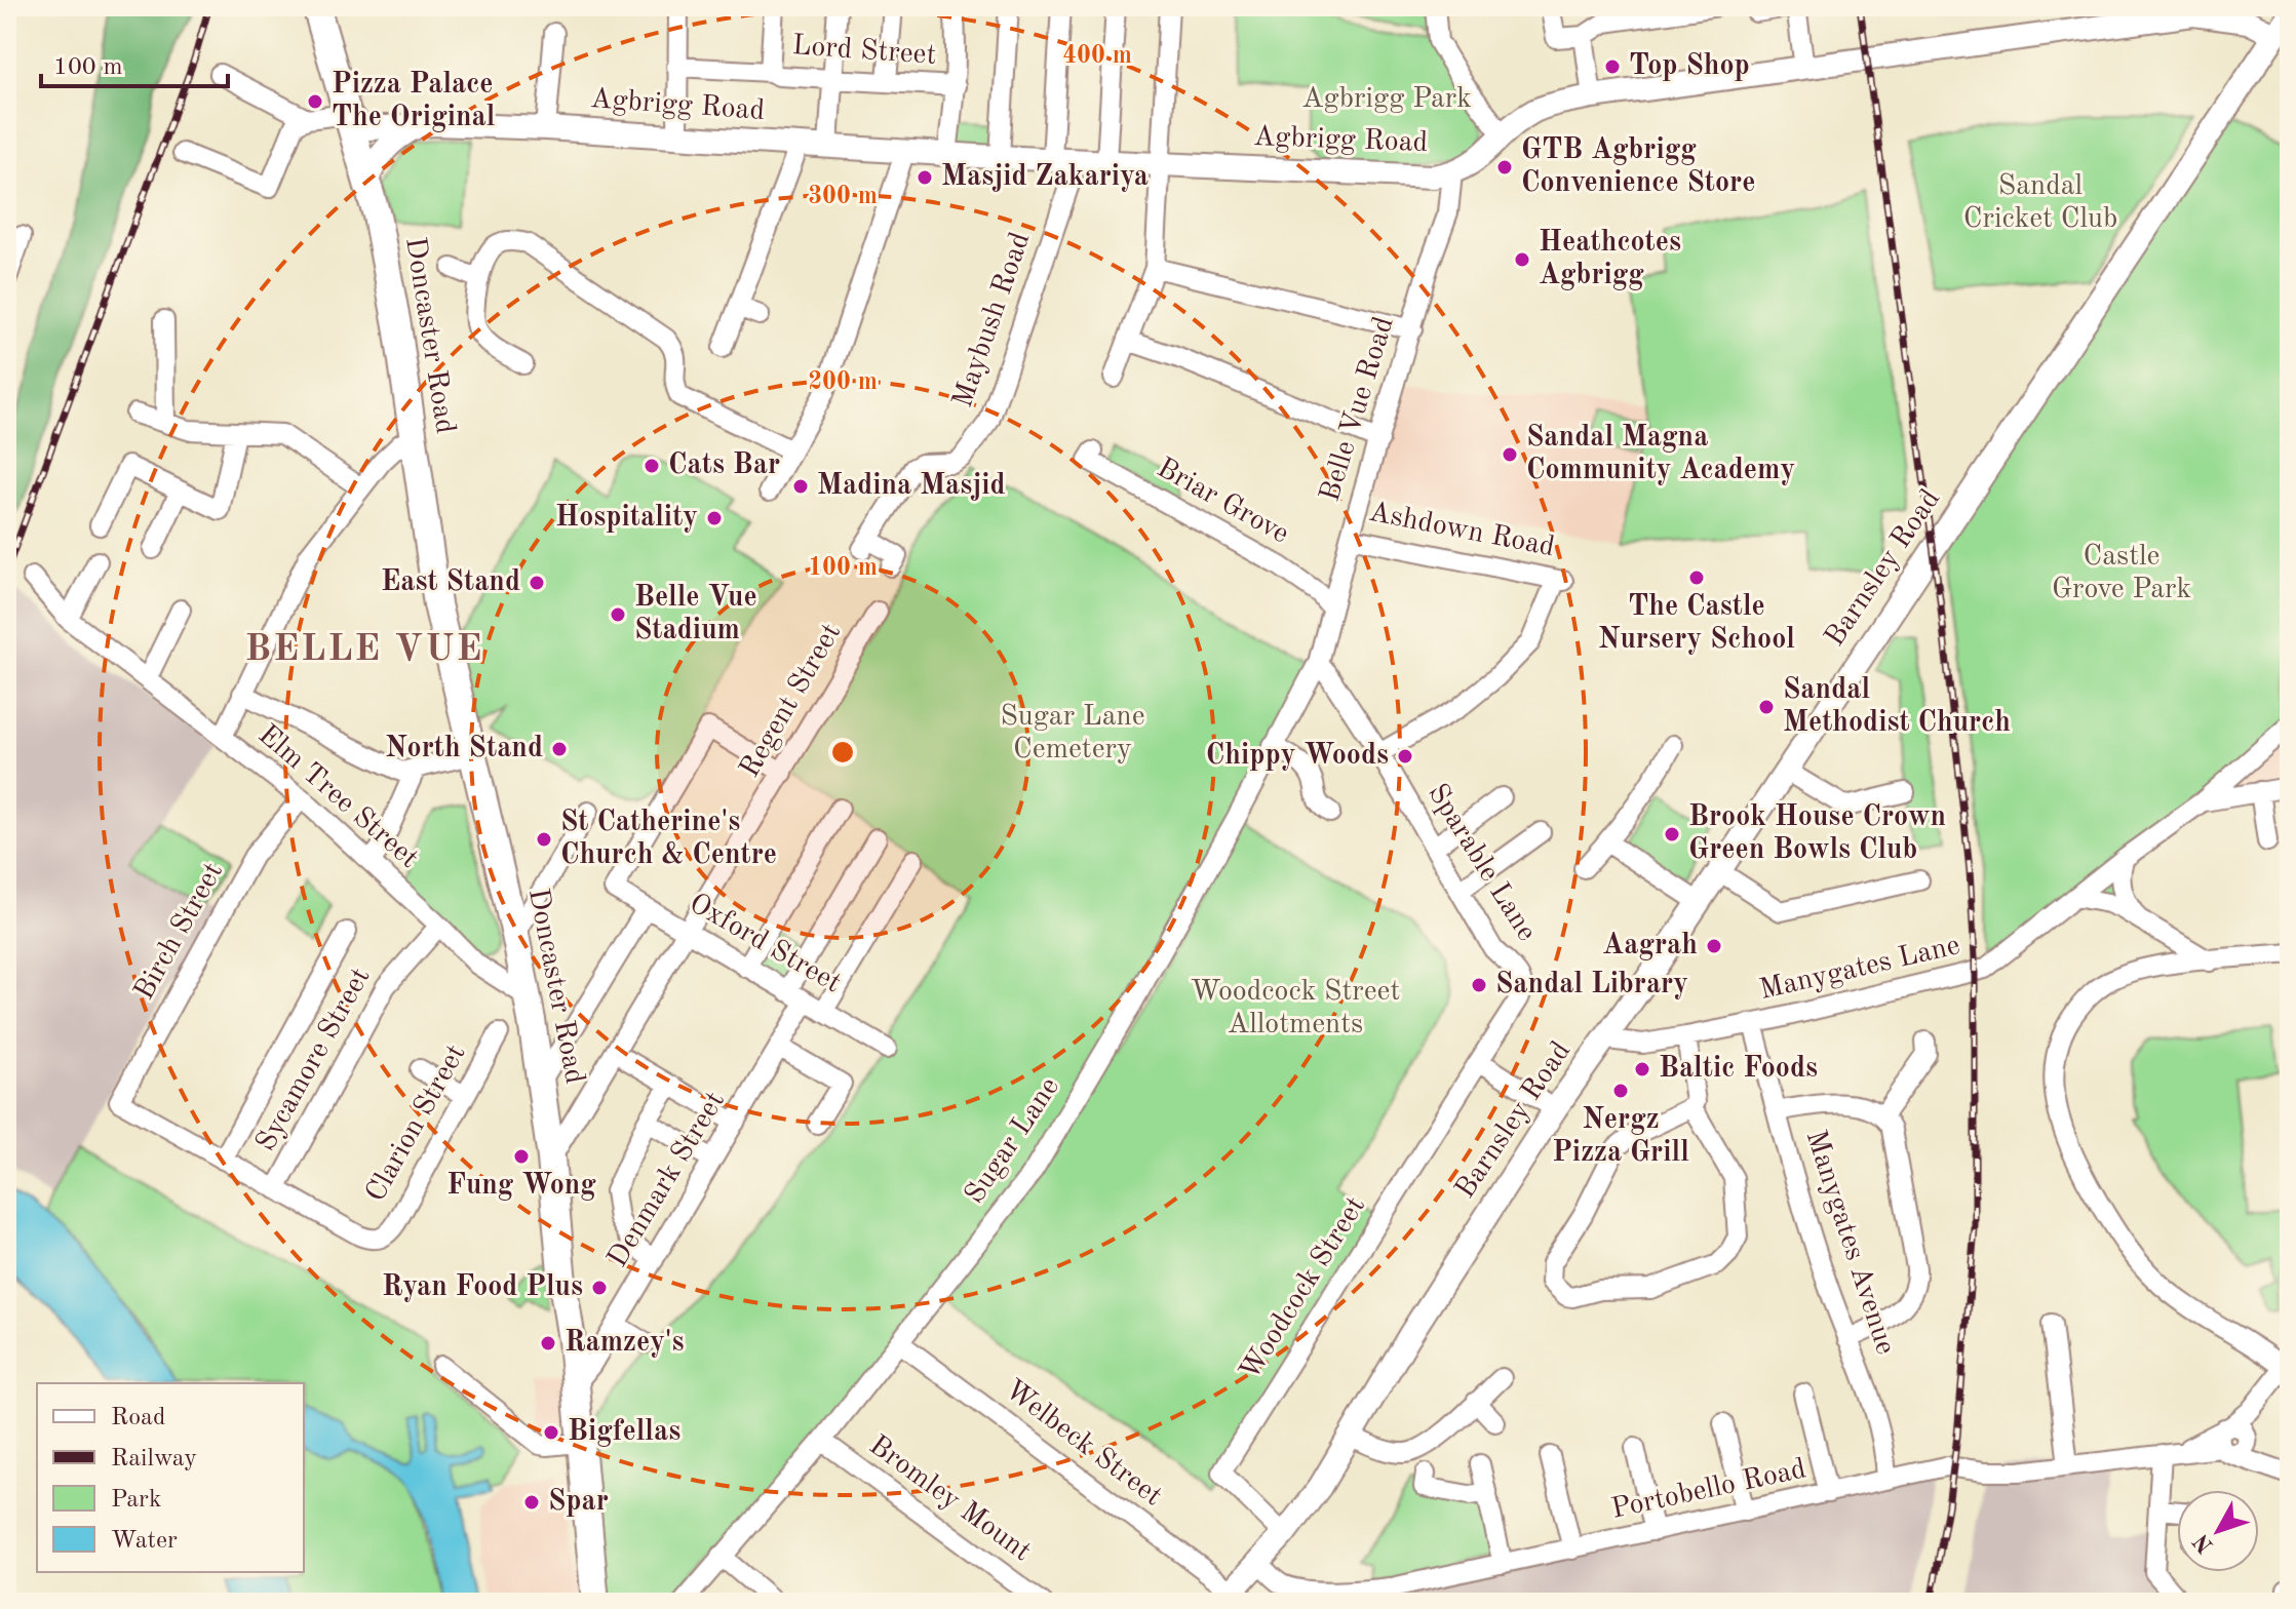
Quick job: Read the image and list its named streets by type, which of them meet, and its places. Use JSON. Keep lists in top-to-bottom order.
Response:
{
  "streets": {
    "highway": ["Doncaster Road"],
    "main road": ["Agbrigg Road", "Barnsley Road"],
    "street": [
      "Lord Street",
      "Maybush Road",
      "Belle Vue Road",
      "Briar Grove",
      "Ashdown Road",
      "Regent Street",
      "Elm Tree Street",
      "Sparable Lane",
      "Birch Street",
      "Oxford Street",
      "Manygates Lane",
      "Sycamore Street",
      "Clarion Street",
      "Sugar Lane",
      "Denmark Street",
      "Manygates Avenue",
      "Woodcock Street",
      "Welbeck Street",
      "Portobello Road",
      "Bromley Mount"
    ]
  },
  "crossings": [
    ["Agbrigg Road", "Maybush Road"],
    ["Agbrigg Road", "Doncaster Road"],
    ["Agbrigg Road", "Belle Vue Road"],
    ["Agbrigg Road", "Barnsley Road"],
    ["Doncaster Road", "Regent Street"],
    ["Doncaster Road", "Elm Tree Street"],
    ["Doncaster Road", "Denmark Street"],
    ["Belle Vue Road", "Briar Grove"],
    ["Belle Vue Road", "Ashdown Road"],
    ["Belle Vue Road", "Sparable Lane"],
    ["Belle Vue Road", "Sugar Lane"],
    ["Ashdown Road", "Sparable Lane"],
    ["Barnsley Road", "Manygates Lane"],
    ["Barnsley Road", "Woodcock Street"],
    ["Barnsley Road", "Welbeck Street"],
    ["Barnsley Road", "Portobello Road"],
    ["Regent Street", "Oxford Street"],
    ["Elm Tree Street", "Birch Street"],
    ["Elm Tree Street", "Sycamore Street"],
    ["Sparable Lane", "Sugar Lane"],
    ["Sparable Lane", "Woodcock Street"],
    ["Oxford Street", "Denmark Street"],
    ["Manygates Lane", "Manygates Avenue"],
    ["Sycamore Street", "Clarion Street"],
    ["Sugar Lane", "Welbeck Street"],
    ["Sugar Lane", "Bromley Mount"],
    ["Manygates Avenue", "Portobello Road"]
  ],
  "districts": ["BELLE VUE"],
  "parks": [
    "Agbrigg Park",
    "Sandal Cricket Club",
    "Castle Grove Park",
    "Sugar Lane Cemetery",
    "Woodcock Street Allotments"
  ],
  "places": [
    "Top Shop",
    "Pizza Palace The Original",
    "GTB Agbrigg Convenience Store",
    "Masjid Zakariya",
    "Heathcotes Agbrigg",
    "Sandal Magna Community Academy",
    "Cats Bar",
    "Madina Masjid",
    "Hospitality",
    "The Castle Nursery School",
    "East Stand",
    "Belle Vue Stadium",
    "Sandal Methodist Church",
    "North Stand",
    "Chippy Woods",
    "Brook House Crown Green Bowls Club",
    "St Catherine's Church & Centre",
    "Aagrah",
    "Sandal Library",
    "Baltic Foods",
    "Nergz Pizza Grill",
    "Fung Wong",
    "Ryan Food Plus",
    "Ramzey's",
    "Bigfellas",
    "Spar"
  ],
  "legend": [
    "Road",
    "Railway",
    "Park",
    "Water"
  ],
  "scale_bar": "100 m",
  "north": "bottom left",
  "rings": [
    "400 m",
    "300 m",
    "200 m",
    "100 m"
  ]
}
